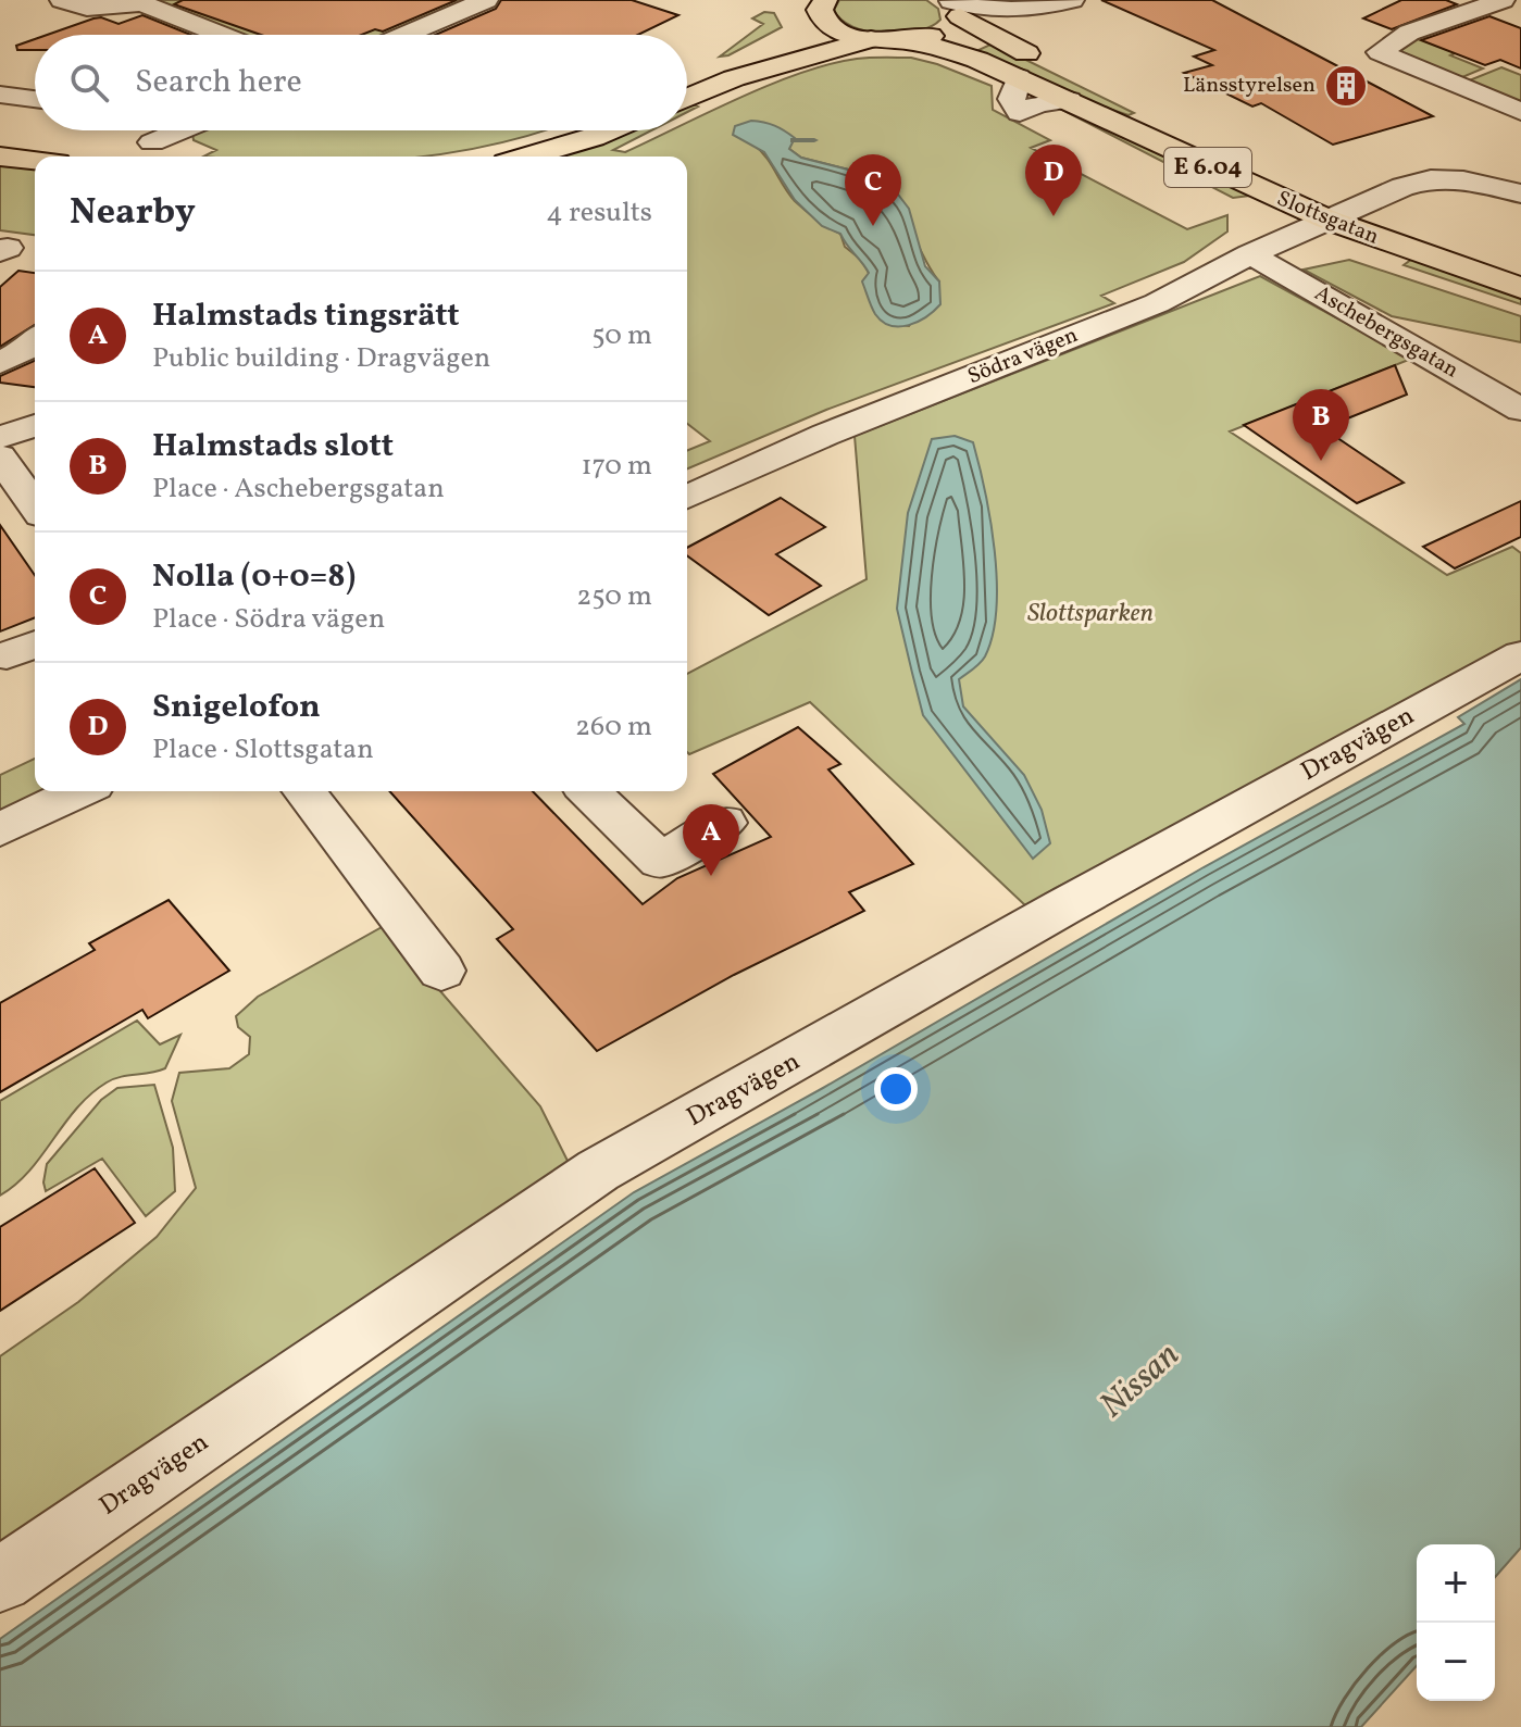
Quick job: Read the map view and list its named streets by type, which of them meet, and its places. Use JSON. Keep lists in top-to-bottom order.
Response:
{
  "streets": {
    "main road": ["E 6.04", "Slottsgatan"],
    "street": ["Aschebergsgatan", "Södra vägen", "Dragvägen"]
  },
  "crossings": [
    ["Slottsgatan", "Södra vägen"],
    ["Aschebergsgatan", "Södra vägen"]
  ],
  "water": ["Nissan"],
  "parks": ["Slottsparken"],
  "places": {
    "building": ["Länsstyrelsen"]
  },
  "page": {
    "search": "Search here",
    "pins": [
      "D",
      "C",
      "B",
      "A"
    ],
    "heading": ["Nearby", "4 results"],
    "list": [
      {
        "mark": "A",
        "name": "Halmstads tingsrätt",
        "note": "Public building · Dragvägen",
        "value": "50 m"
      },
      {
        "mark": "B",
        "name": "Halmstads slott",
        "note": "Place · Aschebergsgatan",
        "value": "170 m"
      },
      {
        "mark": "C",
        "name": "Nolla (0+0=8)",
        "note": "Place · Södra vägen",
        "value": "250 m"
      },
      {
        "mark": "D",
        "name": "Snigelofon",
        "note": "Place · Slottsgatan",
        "value": "260 m"
      }
    ],
    "map_buttons": ["+", "−"]
  }
}
